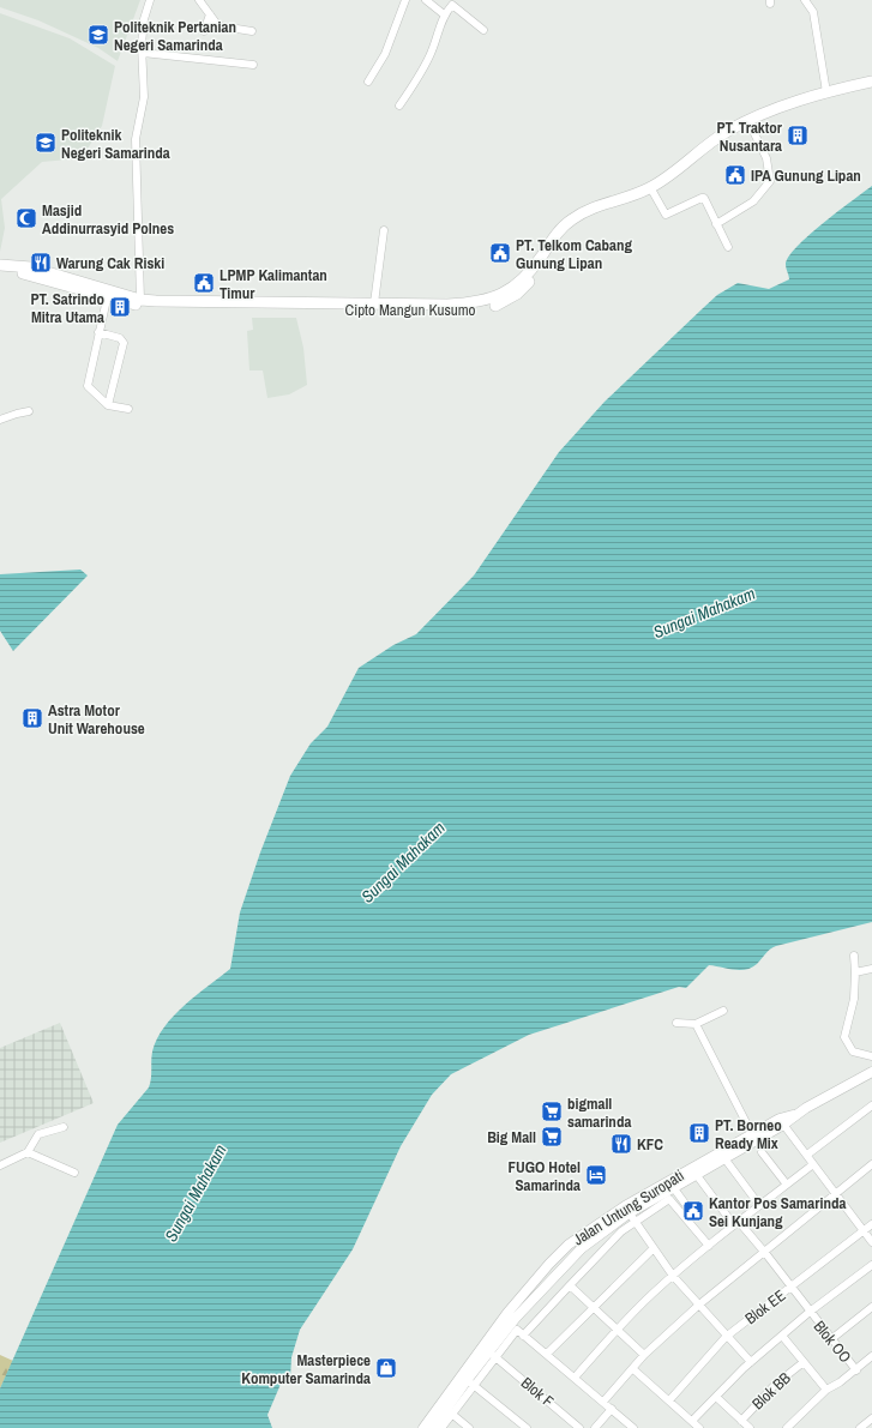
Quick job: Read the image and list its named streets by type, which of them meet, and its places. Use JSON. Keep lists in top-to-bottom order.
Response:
{
  "streets": {
    "highway": ["Cipto Mangun Kusumo"],
    "main road": ["Jalan Untung Suropati"],
    "street": [
      "Blok EE",
      "Blok OO",
      "Blok BB",
      "Blok F"
    ]
  },
  "crossings": [
    ["Jalan Untung Suropati", "Blok OO"],
    ["Blok EE", "Blok OO"]
  ],
  "water": ["Sungai Mahakam"],
  "places": {
    "school or university": ["Politeknik Pertanian Negeri Samarinda", "Politeknik Negeri Samarinda"],
    "building": [
      "PT. Traktor Nusantara",
      "PT. Satrindo Mitra Utama",
      "Astra Motor Unit Warehouse",
      "PT. Borneo Ready Mix"
    ],
    "public building": [
      "IPA Gunung Lipan",
      "PT. Telkom Cabang Gunung Lipan",
      "LPMP Kalimantan Timur",
      "Kantor Pos Samarinda Sei Kunjang"
    ],
    "mosque": ["Masjid Addinurrasyid Polnes"],
    "restaurant": ["Warung Cak Riski", "KFC"],
    "supermarket": ["bigmall samarinda", "Big Mall"],
    "hotel": ["FUGO Hotel Samarinda"],
    "shop": ["Masterpiece Komputer Samarinda"]
  }
}
